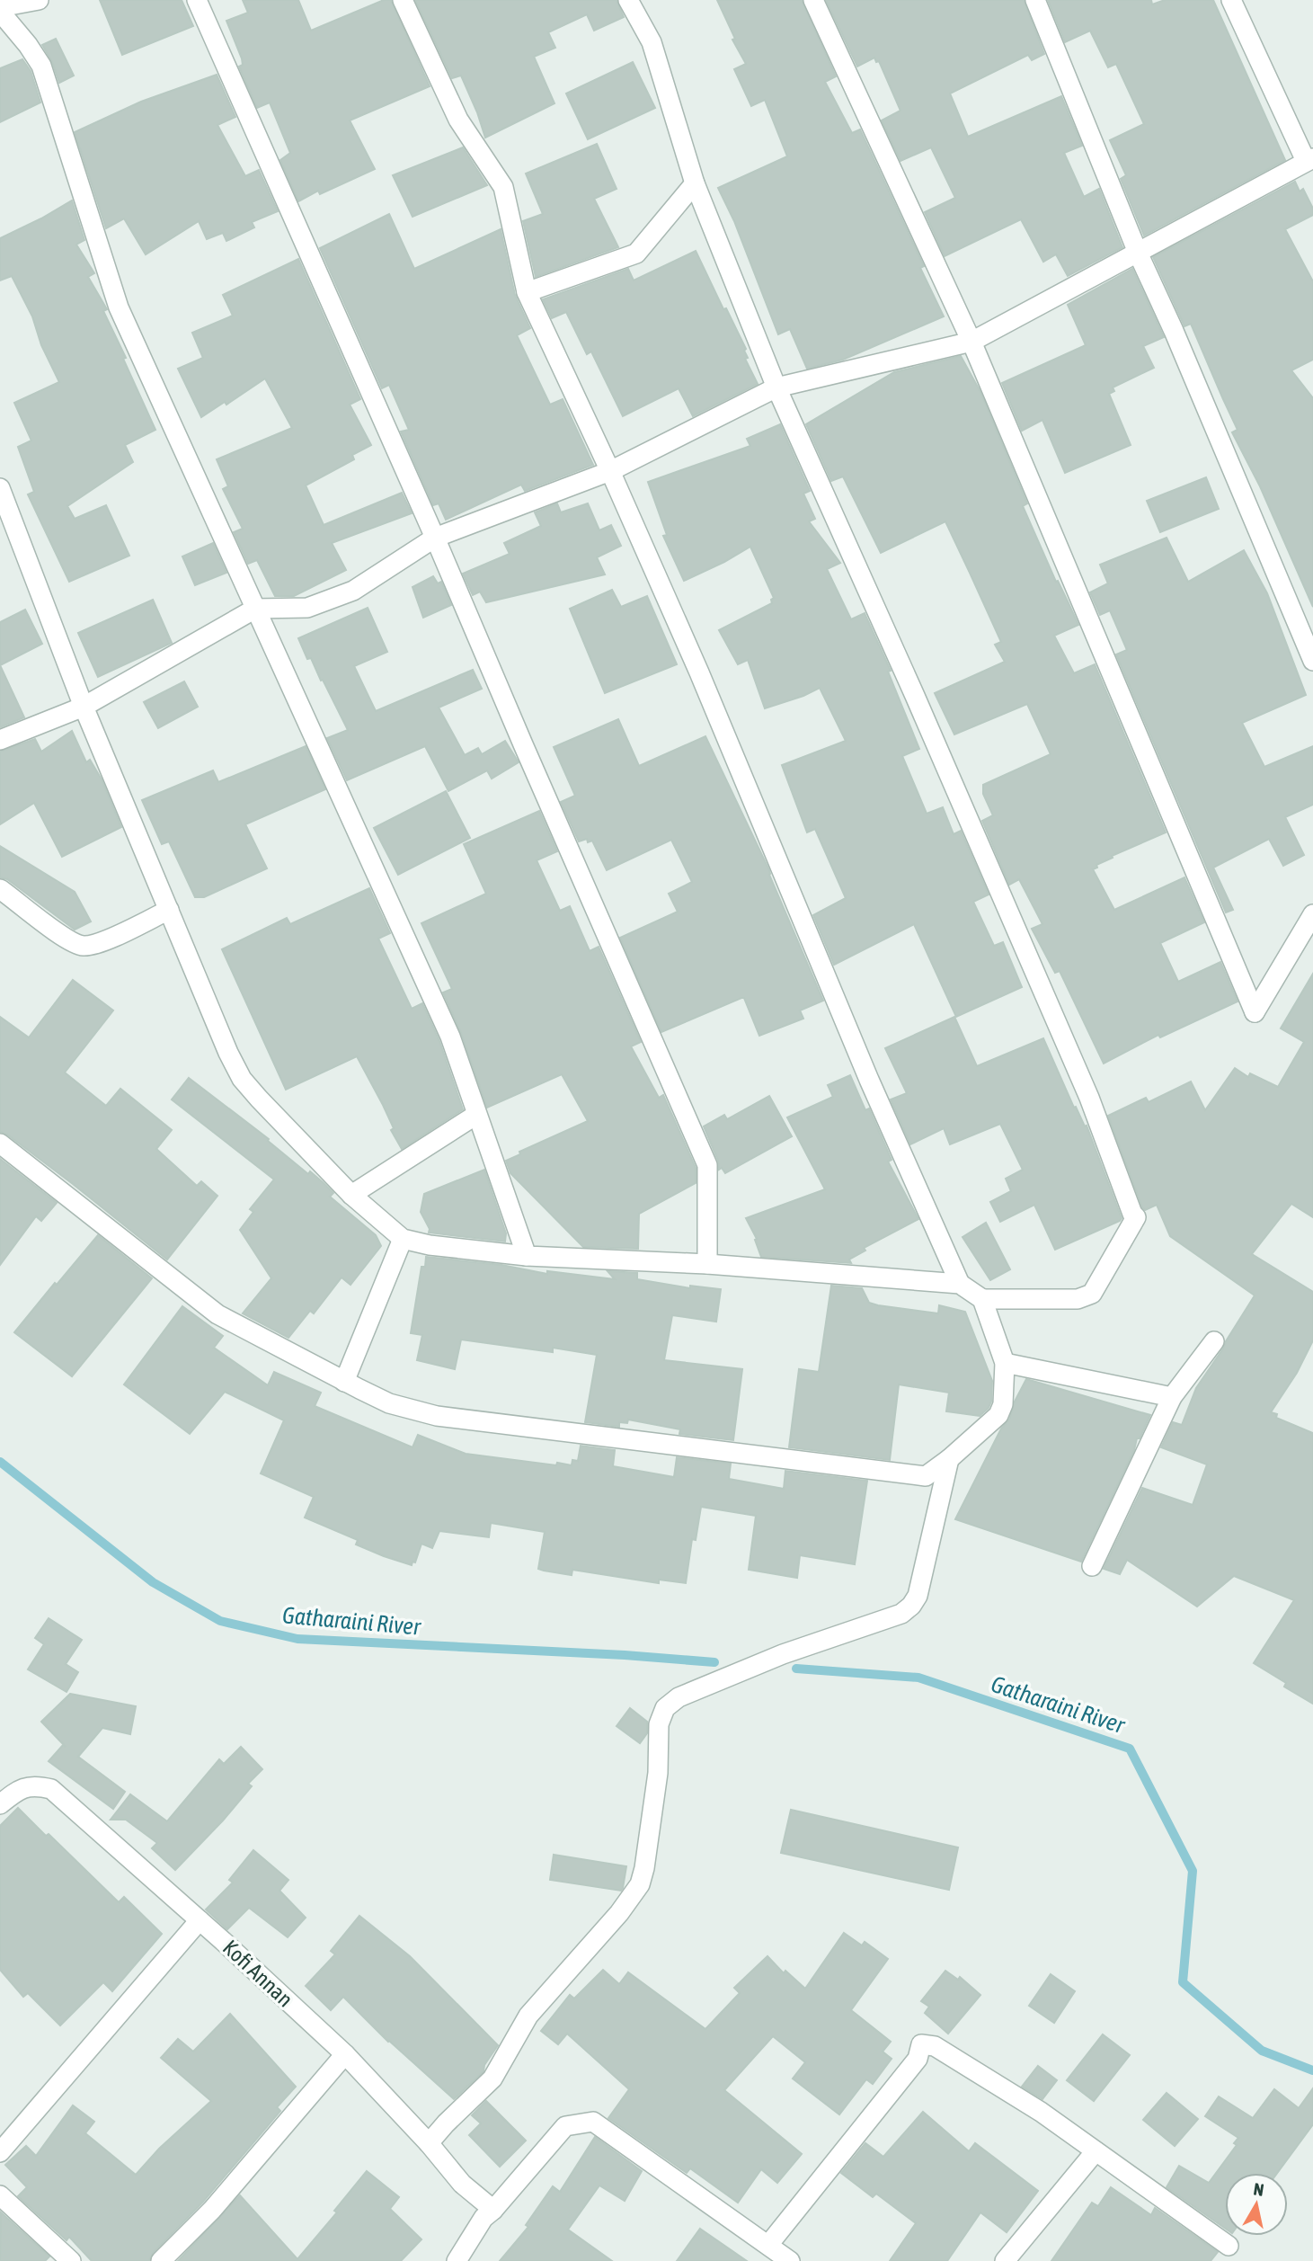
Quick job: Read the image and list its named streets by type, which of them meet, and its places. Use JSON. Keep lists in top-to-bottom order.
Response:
{
  "streets": {
    "street": ["Kofi Annan"]
  },
  "water": ["Gatharaini River"],
  "north": "top"
}
